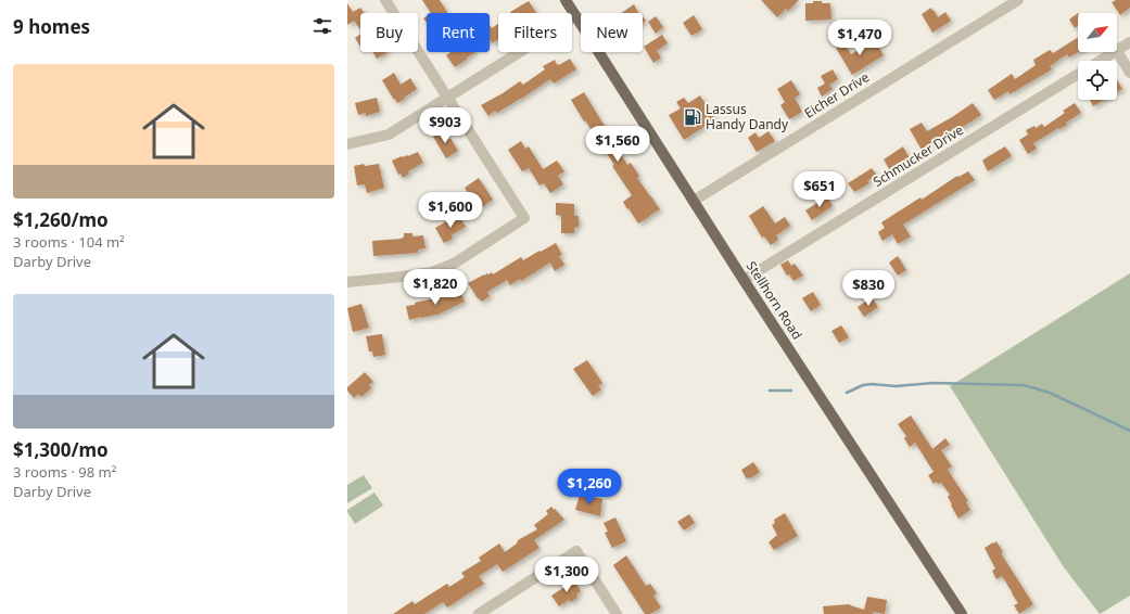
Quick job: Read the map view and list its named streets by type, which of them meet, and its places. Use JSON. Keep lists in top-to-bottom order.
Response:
{
  "streets": {
    "main road": ["Stellhorn Road"],
    "street": ["Eicher Drive", "Schmucker Drive"]
  },
  "crossings": [
    ["Eicher Drive", "Stellhorn Road"],
    ["Schmucker Drive", "Stellhorn Road"]
  ],
  "places": {
    "fuel station": ["Lassus Handy Dandy"]
  },
  "north": "top right",
  "page": {
    "heading": "9 homes",
    "chip": [
      "Buy",
      "Rent",
      "Filters",
      "New"
    ],
    "price": [
      "$1,470",
      "$903",
      "$1,560",
      "$651",
      "$1,600",
      "$1,820",
      "$830",
      "$1,260",
      "$1,300"
    ],
    "list": [
      {
        "name": "$1,260/mo",
        "note": "3 rooms · 104 m² · Darby Drive"
      },
      {
        "name": "$1,300/mo",
        "note": "3 rooms · 98 m² · Darby Drive"
      }
    ]
  }
}
